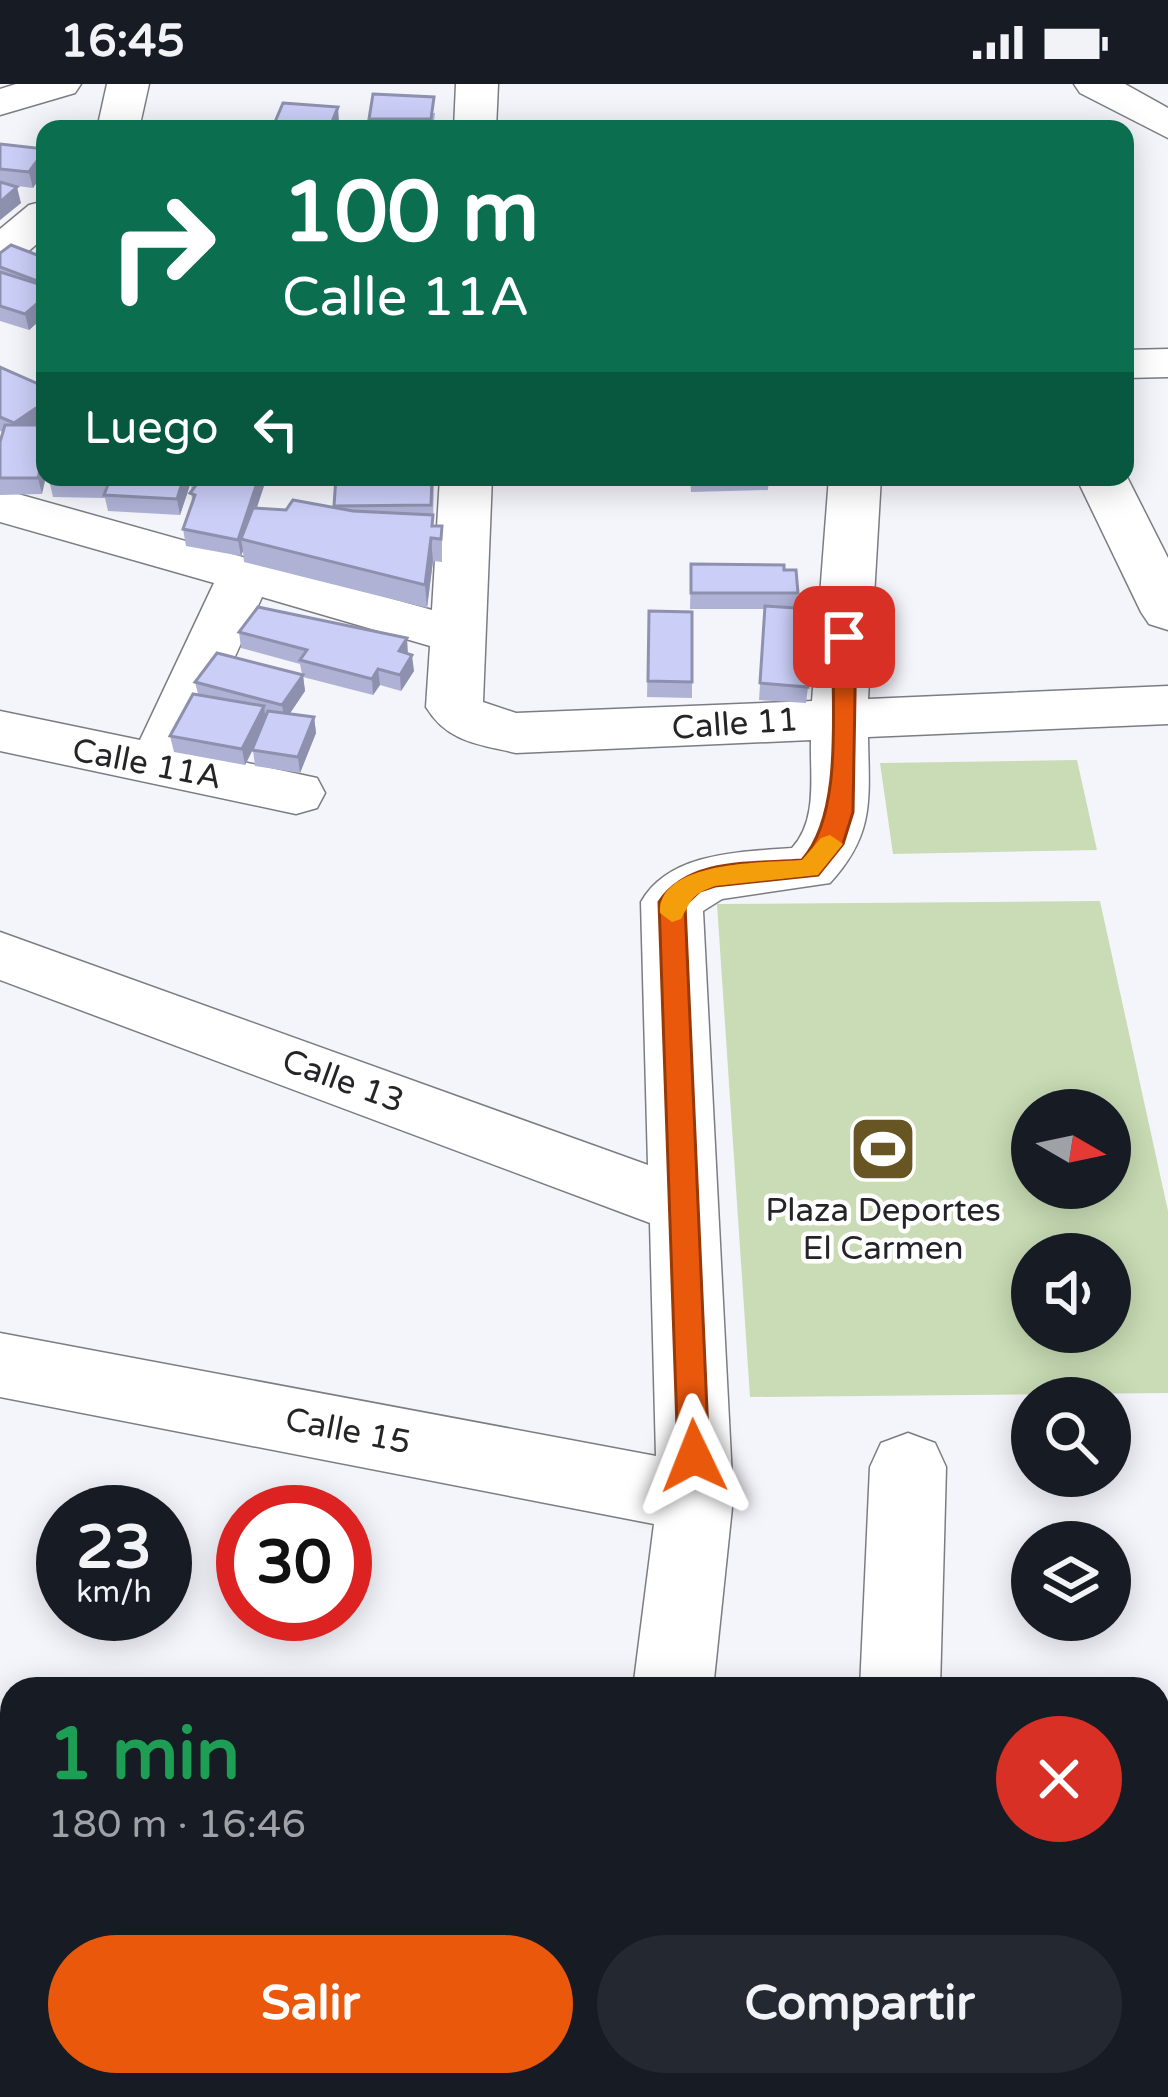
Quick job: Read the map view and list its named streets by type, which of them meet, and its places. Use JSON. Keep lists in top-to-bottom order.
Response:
{
  "streets": {
    "street": [
      "Calle 11",
      "Calle 11A",
      "Calle 13",
      "Calle 15"
    ]
  },
  "places": {
    "sports": ["Plaza Deportes El Carmen"]
  },
  "north": "right",
  "page": {
    "status": "16:45",
    "turn": ["100 m", "Calle 11A"],
    "then": "Luego",
    "speed": "23 km/h",
    "limit": "30",
    "heading": ["1 min", "180 m · 16:46"],
    "buttons": ["Salir", "Compartir"]
  }
}
